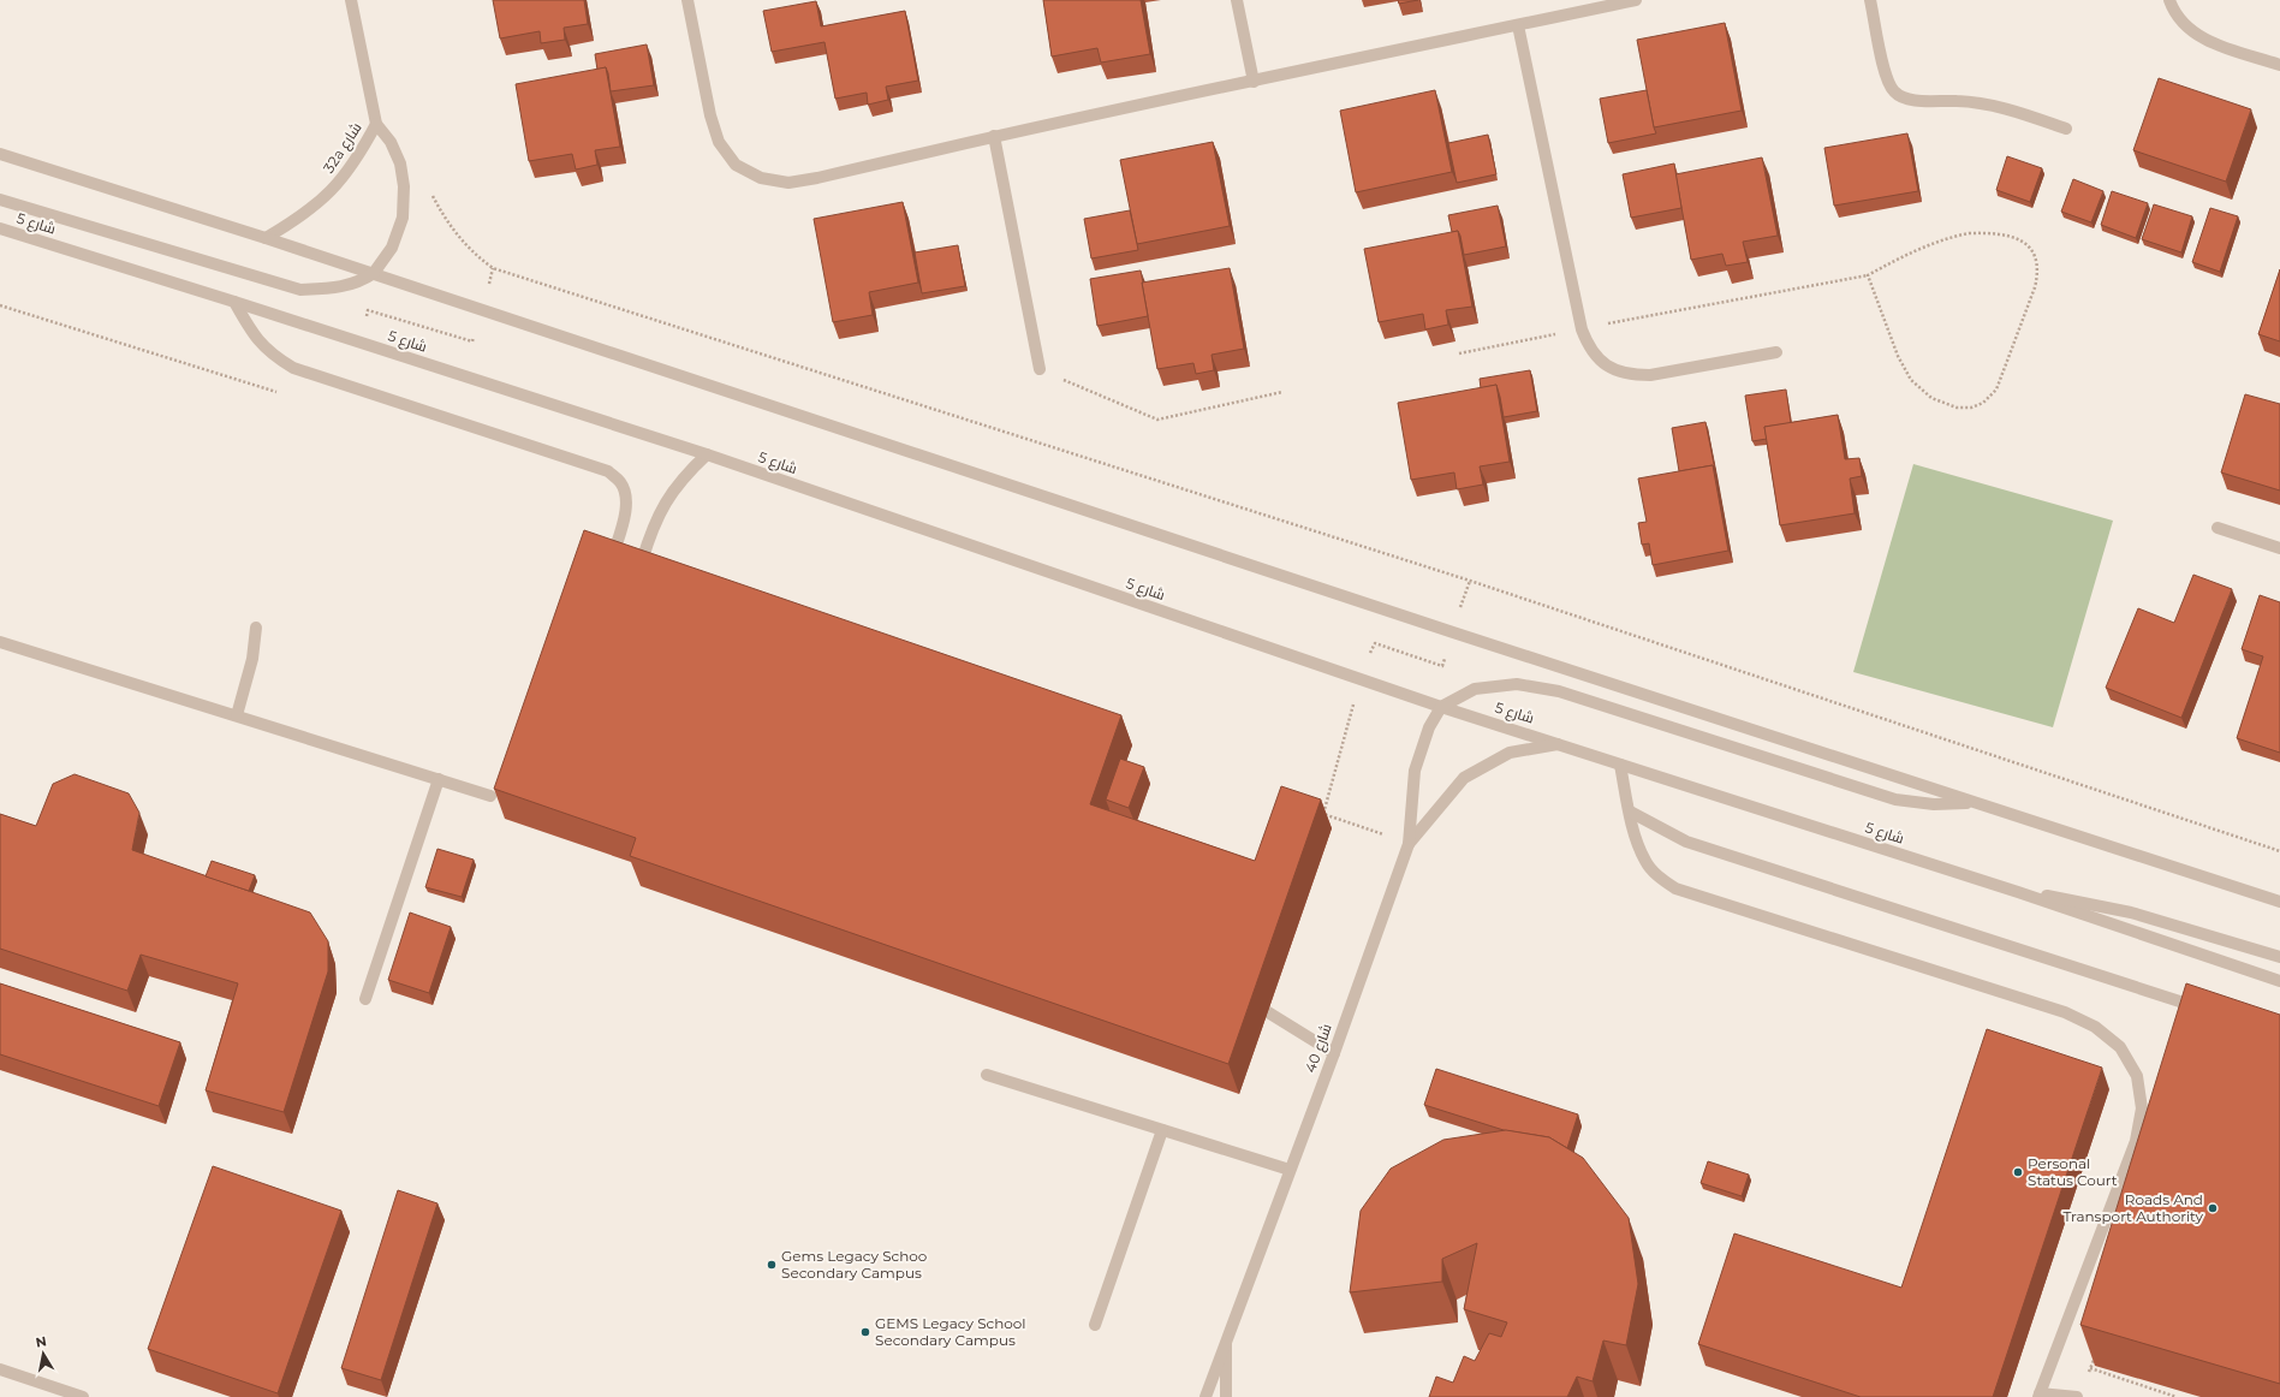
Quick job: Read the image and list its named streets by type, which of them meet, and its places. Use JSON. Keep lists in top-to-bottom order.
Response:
{
  "streets": {
    "street": ["32a شارع", "شارع 5", "شارع 40"]
  },
  "crossings": [
    ["شارع 5", "شارع 40"]
  ],
  "places": [
    "Personal Status Court",
    "Roads And Transport Authority",
    "Gems Legacy Schoo Secondary Campus",
    "GEMS Legacy School Secondary Campus"
  ],
  "north": "top"
}
